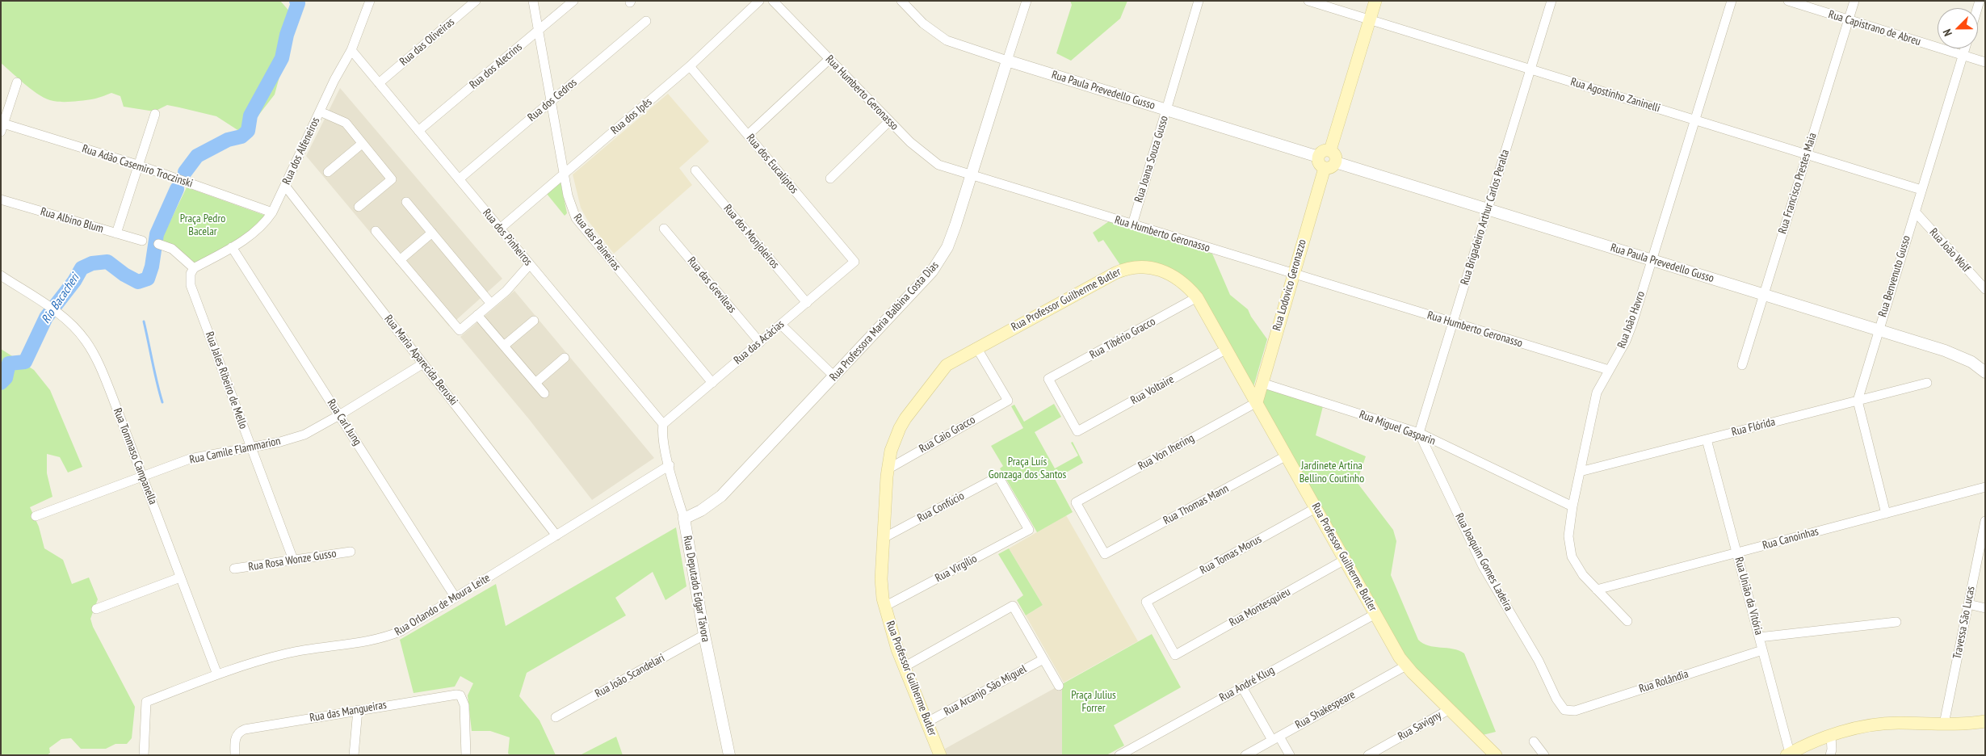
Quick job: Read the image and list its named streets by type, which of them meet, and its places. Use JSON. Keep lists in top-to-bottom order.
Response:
{
  "streets": {
    "main road": ["Rua Lodovico Geronazzo", "Rua Professor Guilherme Butler"],
    "street": [
      "Rua Capistrano de Abreu",
      "Rua das Oliveiras",
      "Rua dos Alecrins",
      "Rua Paula Prevedello Gusso",
      "Rua Humberto Geronasso",
      "Rua Agostinho Zaninelli",
      "Rua dos Cedros",
      "Rua dos Ipês",
      "Rua dos Alfeneiros",
      "Rua Joana Souza Gusso",
      "Rua dos Eucaliptos",
      "Rua Adão Casemiro Troczinski",
      "Rua Francisco Prestes Maia",
      "Rua Brigadeiro Arthur Carlos Peralta",
      "Rua Albino Blum",
      "Rua dos Monjoleiros",
      "Rua dos Pinheiros",
      "Rua das Paineiras",
      "Rua João Wolf",
      "Rua Benvenuto Gusso",
      "Rua das Grevíleas",
      "Rua João Havro",
      "Rua Professora Maria Balbina Costa Dias",
      "Rua Tibério Gracco",
      "Rua das Acácias",
      "Rua Maria Aparecida Beruski",
      "Rua Jales Ribeiro de Mello",
      "Rua Voltaire",
      "Rua Carl Jung",
      "Rua Flórida",
      "Rua Miguel Gasparin",
      "Rua Caio Gracco",
      "Rua Camile Flammarion",
      "Rua Von Ihering",
      "Rua Tommaso Campanella",
      "Rua Thomas Mann",
      "Rua Confúcio",
      "Rua Canoinhas",
      "Rua Tomas Morus",
      "Rua Rosa Wonze Gusso",
      "Rua Joaquim Gomes Ladeira",
      "Rua Virgílio",
      "Rua Deputado Edgar Távora",
      "Rua União da Vitória",
      "Rua Orlando de Moura Leite",
      "Rua Montesquieu",
      "Travessa São Lucas",
      "Rua João Scandelari",
      "Rua Rolândia",
      "Rua André Klug",
      "Rua Arcanjo São Miguel",
      "Rua Shakespeare",
      "Rua das Mangueiras",
      "Rua Savigny"
    ]
  },
  "crossings": [
    ["Rua Capistrano de Abreu", "Rua Francisco Prestes Maia"],
    ["Rua Capistrano de Abreu", "Rua Benvenuto Gusso"],
    ["Rua das Oliveiras", "Rua dos Pinheiros"],
    ["Rua dos Alecrins", "Rua dos Pinheiros"],
    ["Rua dos Alecrins", "Rua das Paineiras"],
    ["Rua Paula Prevedello Gusso", "Rua Joana Souza Gusso"],
    ["Rua Paula Prevedello Gusso", "Rua Francisco Prestes Maia"],
    ["Rua Paula Prevedello Gusso", "Rua Brigadeiro Arthur Carlos Peralta"],
    ["Rua Paula Prevedello Gusso", "Rua Benvenuto Gusso"],
    ["Rua Paula Prevedello Gusso", "Rua Lodovico Geronazzo"],
    ["Rua Paula Prevedello Gusso", "Rua João Havro"],
    ["Rua Paula Prevedello Gusso", "Rua Professora Maria Balbina Costa Dias"],
    ["Rua Humberto Geronasso", "Rua Joana Souza Gusso"],
    ["Rua Humberto Geronasso", "Rua Brigadeiro Arthur Carlos Peralta"],
    ["Rua Humberto Geronasso", "Rua Lodovico Geronazzo"],
    ["Rua Humberto Geronasso", "Rua João Havro"],
    ["Rua Humberto Geronasso", "Rua Professora Maria Balbina Costa Dias"],
    ["Rua Agostinho Zaninelli", "Rua Francisco Prestes Maia"],
    ["Rua Agostinho Zaninelli", "Rua Brigadeiro Arthur Carlos Peralta"],
    ["Rua Agostinho Zaninelli", "Rua Benvenuto Gusso"],
    ["Rua Agostinho Zaninelli", "Rua João Havro"],
    ["Rua dos Cedros", "Rua dos Pinheiros"],
    ["Rua dos Cedros", "Rua das Paineiras"],
    ["Rua dos Ipês", "Rua dos Eucaliptos"],
    ["Rua dos Ipês", "Rua dos Pinheiros"],
    ["Rua dos Ipês", "Rua das Paineiras"],
    ["Rua dos Alfeneiros", "Rua Adão Casemiro Troczinski"],
    ["Rua dos Alfeneiros", "Rua dos Pinheiros"],
    ["Rua dos Alfeneiros", "Rua Maria Aparecida Beruski"],
    ["Rua dos Alfeneiros", "Rua Jales Ribeiro de Mello"],
    ["Rua dos Alfeneiros", "Rua Carl Jung"],
    ["Rua dos Eucaliptos", "Rua das Acácias"],
    ["Rua Brigadeiro Arthur Carlos Peralta", "Rua Miguel Gasparin"],
    ["Rua Brigadeiro Arthur Carlos Peralta", "Rua Joaquim Gomes Ladeira"],
    ["Rua dos Monjoleiros", "Rua das Acácias"],
    ["Rua dos Pinheiros", "Rua das Acácias"],
    ["Rua dos Pinheiros", "Rua Deputado Edgar Távora"],
    ["Rua das Paineiras", "Rua das Acácias"],
    ["Rua João Wolf", "Rua Benvenuto Gusso"],
    ["Rua Benvenuto Gusso", "Rua Flórida"],
    ["Rua das Grevíleas", "Rua das Acácias"],
    ["Rua Lodovico Geronazzo", "Rua Professor Guilherme Butler"],
    ["Rua Lodovico Geronazzo", "Rua Miguel Gasparin"],
    ["Rua Lodovico Geronazzo", "Rua Von Ihering"],
    ["Rua Professor Guilherme Butler", "Rua Tibério Gracco"],
    ["Rua Professor Guilherme Butler", "Rua Voltaire"],
    ["Rua Professor Guilherme Butler", "Rua Caio Gracco"],
    ["Rua Professor Guilherme Butler", "Rua Von Ihering"],
    ["Rua Professor Guilherme Butler", "Rua Thomas Mann"],
    ["Rua Professor Guilherme Butler", "Rua Confúcio"],
    ["Rua Professor Guilherme Butler", "Rua Tomas Morus"],
    ["Rua Professor Guilherme Butler", "Rua Virgílio"],
    ["Rua Professor Guilherme Butler", "Rua Montesquieu"],
    ["Rua Professor Guilherme Butler", "Rua André Klug"],
    ["Rua Professor Guilherme Butler", "Rua Arcanjo São Miguel"],
    ["Rua Professor Guilherme Butler", "Rua Shakespeare"],
    ["Rua Professor Guilherme Butler", "Rua Savigny"],
    ["Rua João Havro", "Rua Flórida"],
    ["Rua João Havro", "Rua Miguel Gasparin"],
    ["Rua João Havro", "Rua Canoinhas"],
    ["Rua Professora Maria Balbina Costa Dias", "Rua Deputado Edgar Távora"],
    ["Rua Tibério Gracco", "Rua Voltaire"],
    ["Rua das Acácias", "Rua Deputado Edgar Távora"],
    ["Rua Maria Aparecida Beruski", "Rua Camile Flammarion"],
    ["Rua Maria Aparecida Beruski", "Rua Orlando de Moura Leite"],
    ["Rua Jales Ribeiro de Mello", "Rua Camile Flammarion"],
    ["Rua Jales Ribeiro de Mello", "Rua Rosa Wonze Gusso"],
    ["Rua Carl Jung", "Rua Camile Flammarion"],
    ["Rua Carl Jung", "Rua Orlando de Moura Leite"],
    ["Rua Flórida", "Rua União da Vitória"],
    ["Rua Miguel Gasparin", "Rua Joaquim Gomes Ladeira"],
    ["Rua Camile Flammarion", "Rua Tommaso Campanella"],
    ["Rua Von Ihering", "Rua Thomas Mann"],
    ["Rua Tommaso Campanella", "Rua Orlando de Moura Leite"],
    ["Rua Confúcio", "Rua Virgílio"],
    ["Rua Canoinhas", "Rua União da Vitória"],
    ["Rua Tomas Morus", "Rua Montesquieu"],
    ["Rua Joaquim Gomes Ladeira", "Rua Rolândia"],
    ["Rua Deputado Edgar Távora", "Rua Orlando de Moura Leite"],
    ["Rua Deputado Edgar Távora", "Rua João Scandelari"],
    ["Rua União da Vitória", "Rua Rolândia"]
  ],
  "water": ["Rio Bacacheri"],
  "parks": [
    "Praça Pedro Bacelar",
    "Praça Luís Gonzaga dos Santos",
    "Jardinete Artina Bellino Coutinho",
    "Praça Julius Forrer"
  ],
  "north": "bottom left"
}
